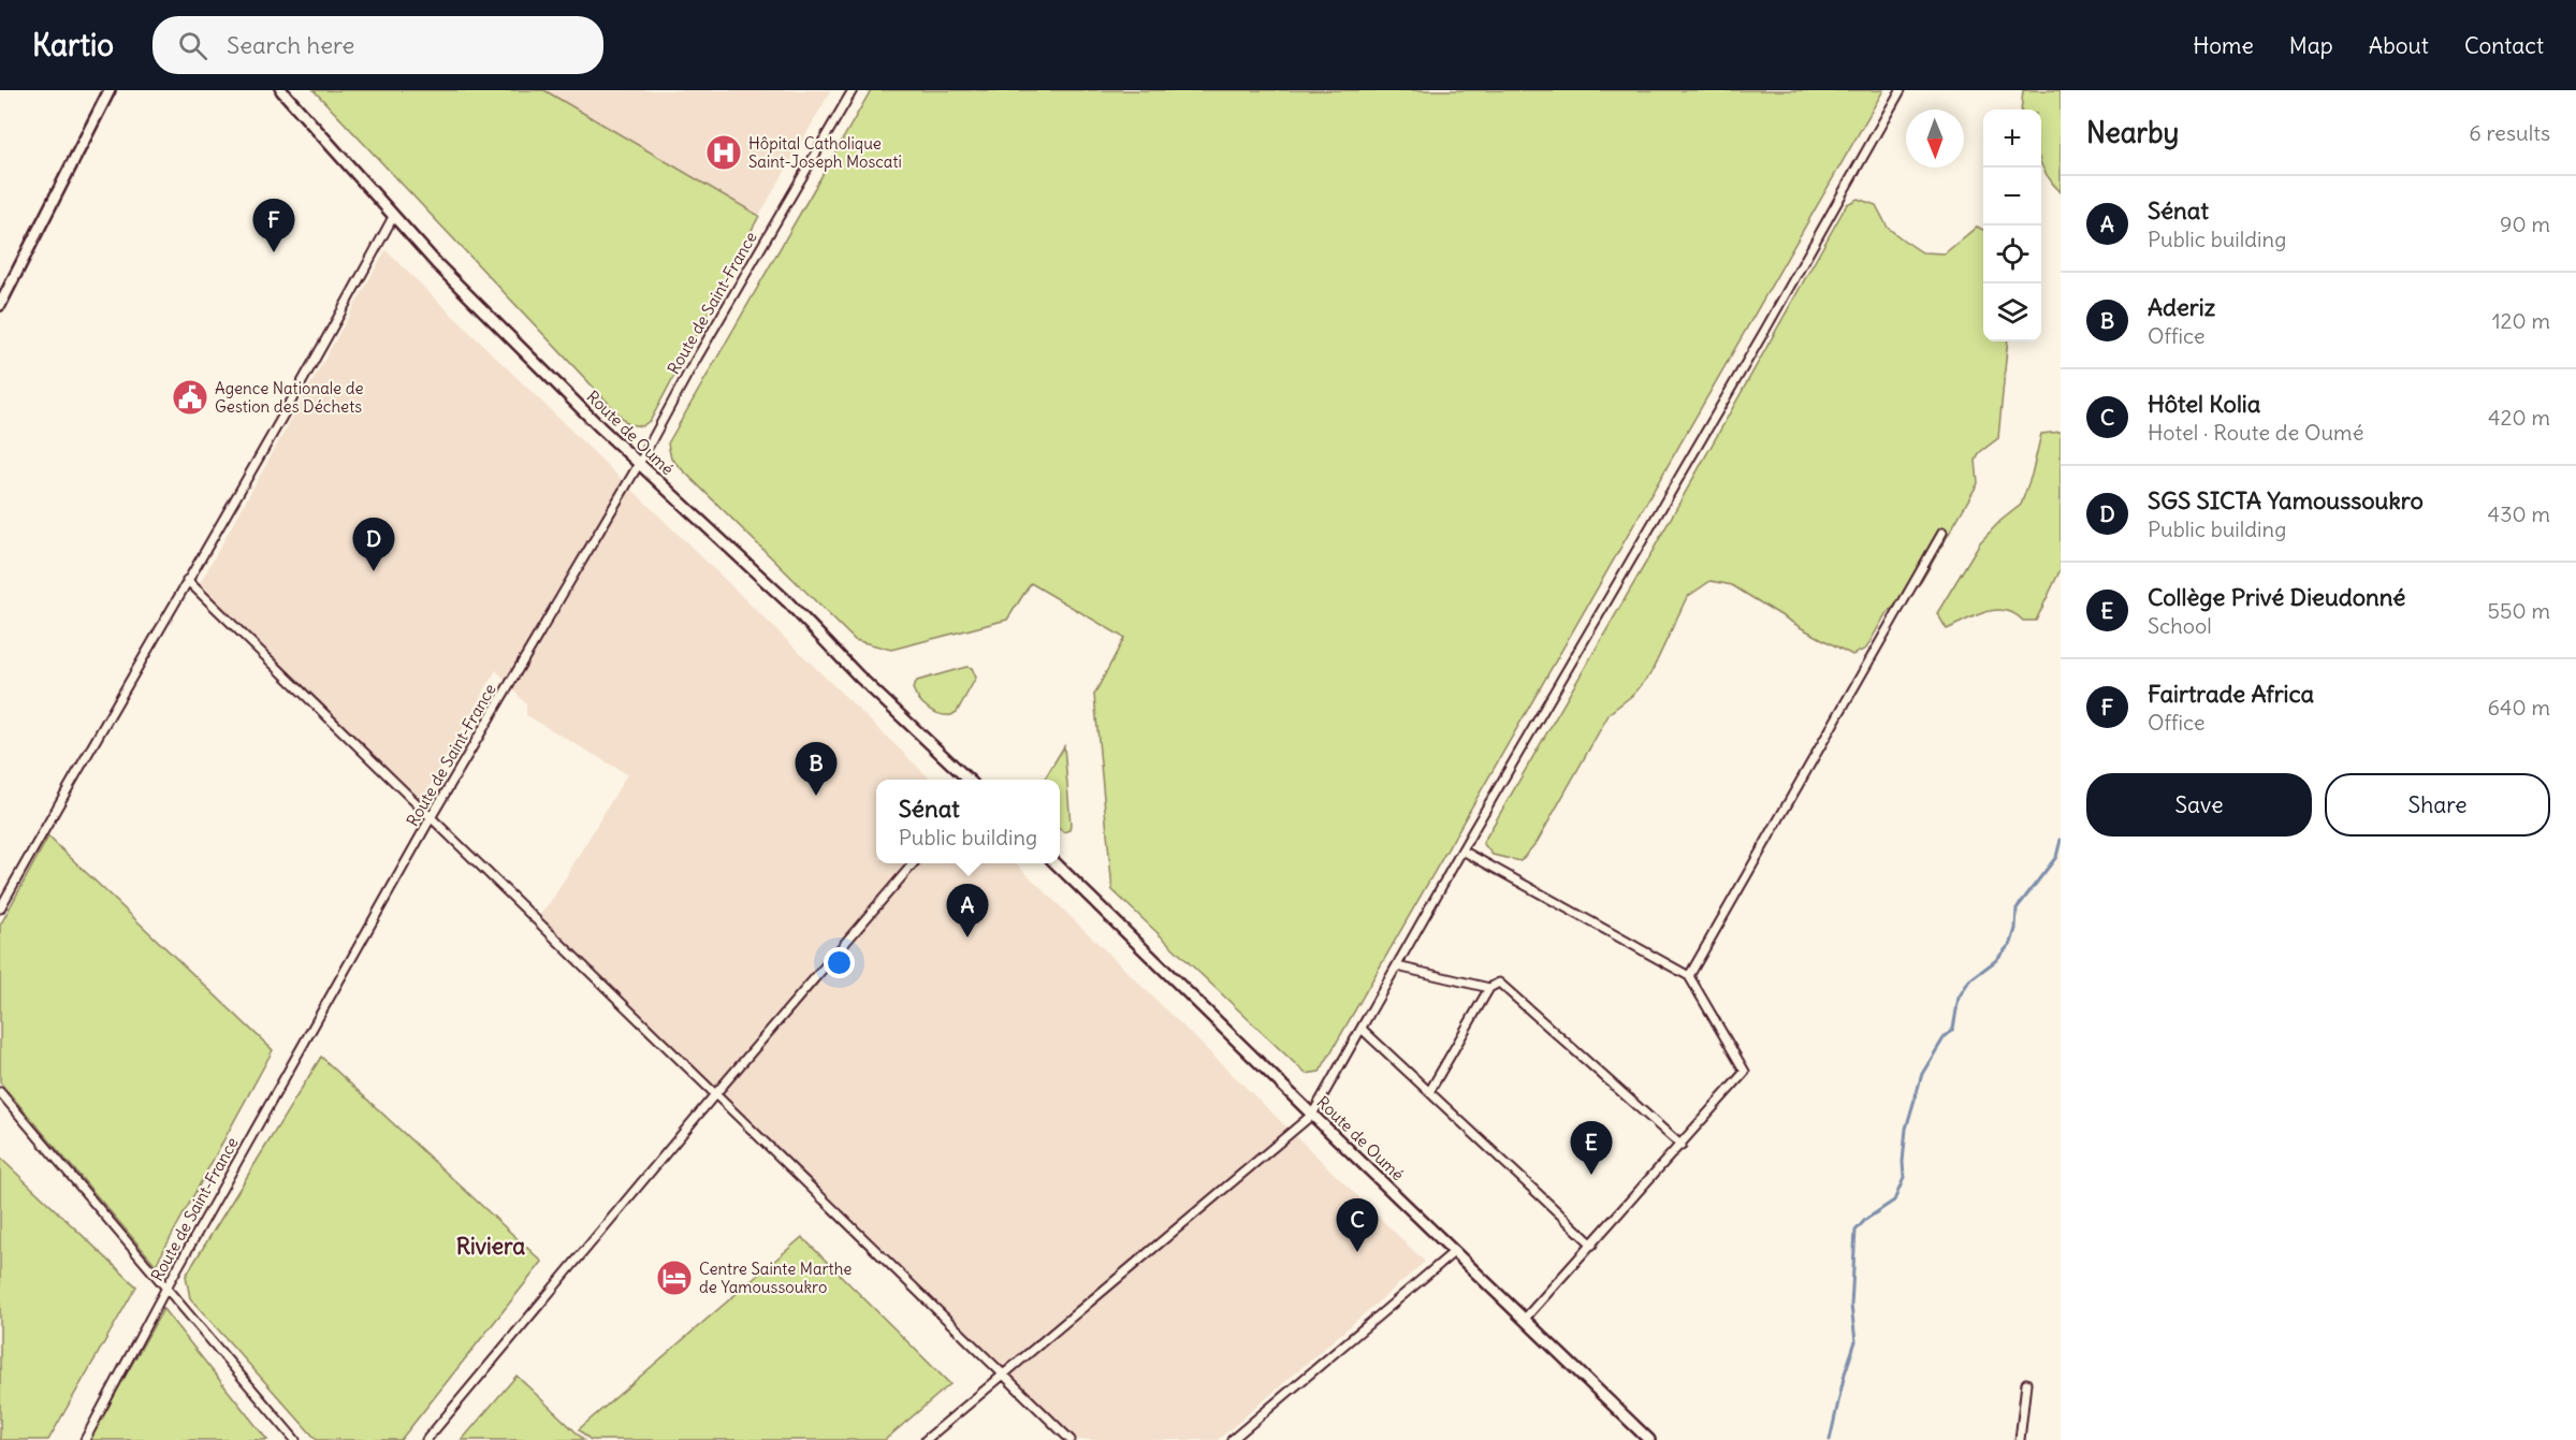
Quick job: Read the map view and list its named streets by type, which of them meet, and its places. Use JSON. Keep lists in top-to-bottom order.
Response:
{
  "streets": {
    "main road": ["Route de Oumé"],
    "street": ["Route de Saint-France"]
  },
  "crossings": [
    ["Route de Saint-France", "Route de Oumé"]
  ],
  "districts": ["Riviera"],
  "places": {
    "hospital": ["Hôpital Catholique Saint-Joseph Moscati"],
    "public building": ["Agence Nationale de Gestion des Déchets"],
    "hotel": ["Centre Sainte Marthe de Yamoussoukro"]
  },
  "north": "bottom",
  "page": {
    "header": "Kartio",
    "search": "Search here",
    "nav": [
      "Home",
      "Map",
      "About",
      "Contact"
    ],
    "heading": ["Nearby", "6 results"],
    "map_buttons": ["+", "−"],
    "list": [
      {
        "mark": "A",
        "name": "Sénat",
        "note": "Public building",
        "value": "90 m"
      },
      {
        "mark": "B",
        "name": "Aderiz",
        "note": "Office",
        "value": "120 m"
      },
      {
        "mark": "C",
        "name": "Hôtel Kolia",
        "note": "Hotel · Route de Oumé",
        "value": "420 m"
      },
      {
        "mark": "D",
        "name": "SGS SICTA Yamoussoukro",
        "note": "Public building",
        "value": "430 m"
      },
      {
        "mark": "E",
        "name": "Collège Privé Dieudonné",
        "note": "School",
        "value": "550 m"
      },
      {
        "mark": "F",
        "name": "Fairtrade Africa",
        "note": "Office",
        "value": "640 m"
      }
    ],
    "pins": [
      "F",
      "D",
      "B",
      "A",
      "E",
      "C"
    ],
    "buttons": ["Save", "Share"],
    "popup": ["Sénat", "Public building"]
  }
}
